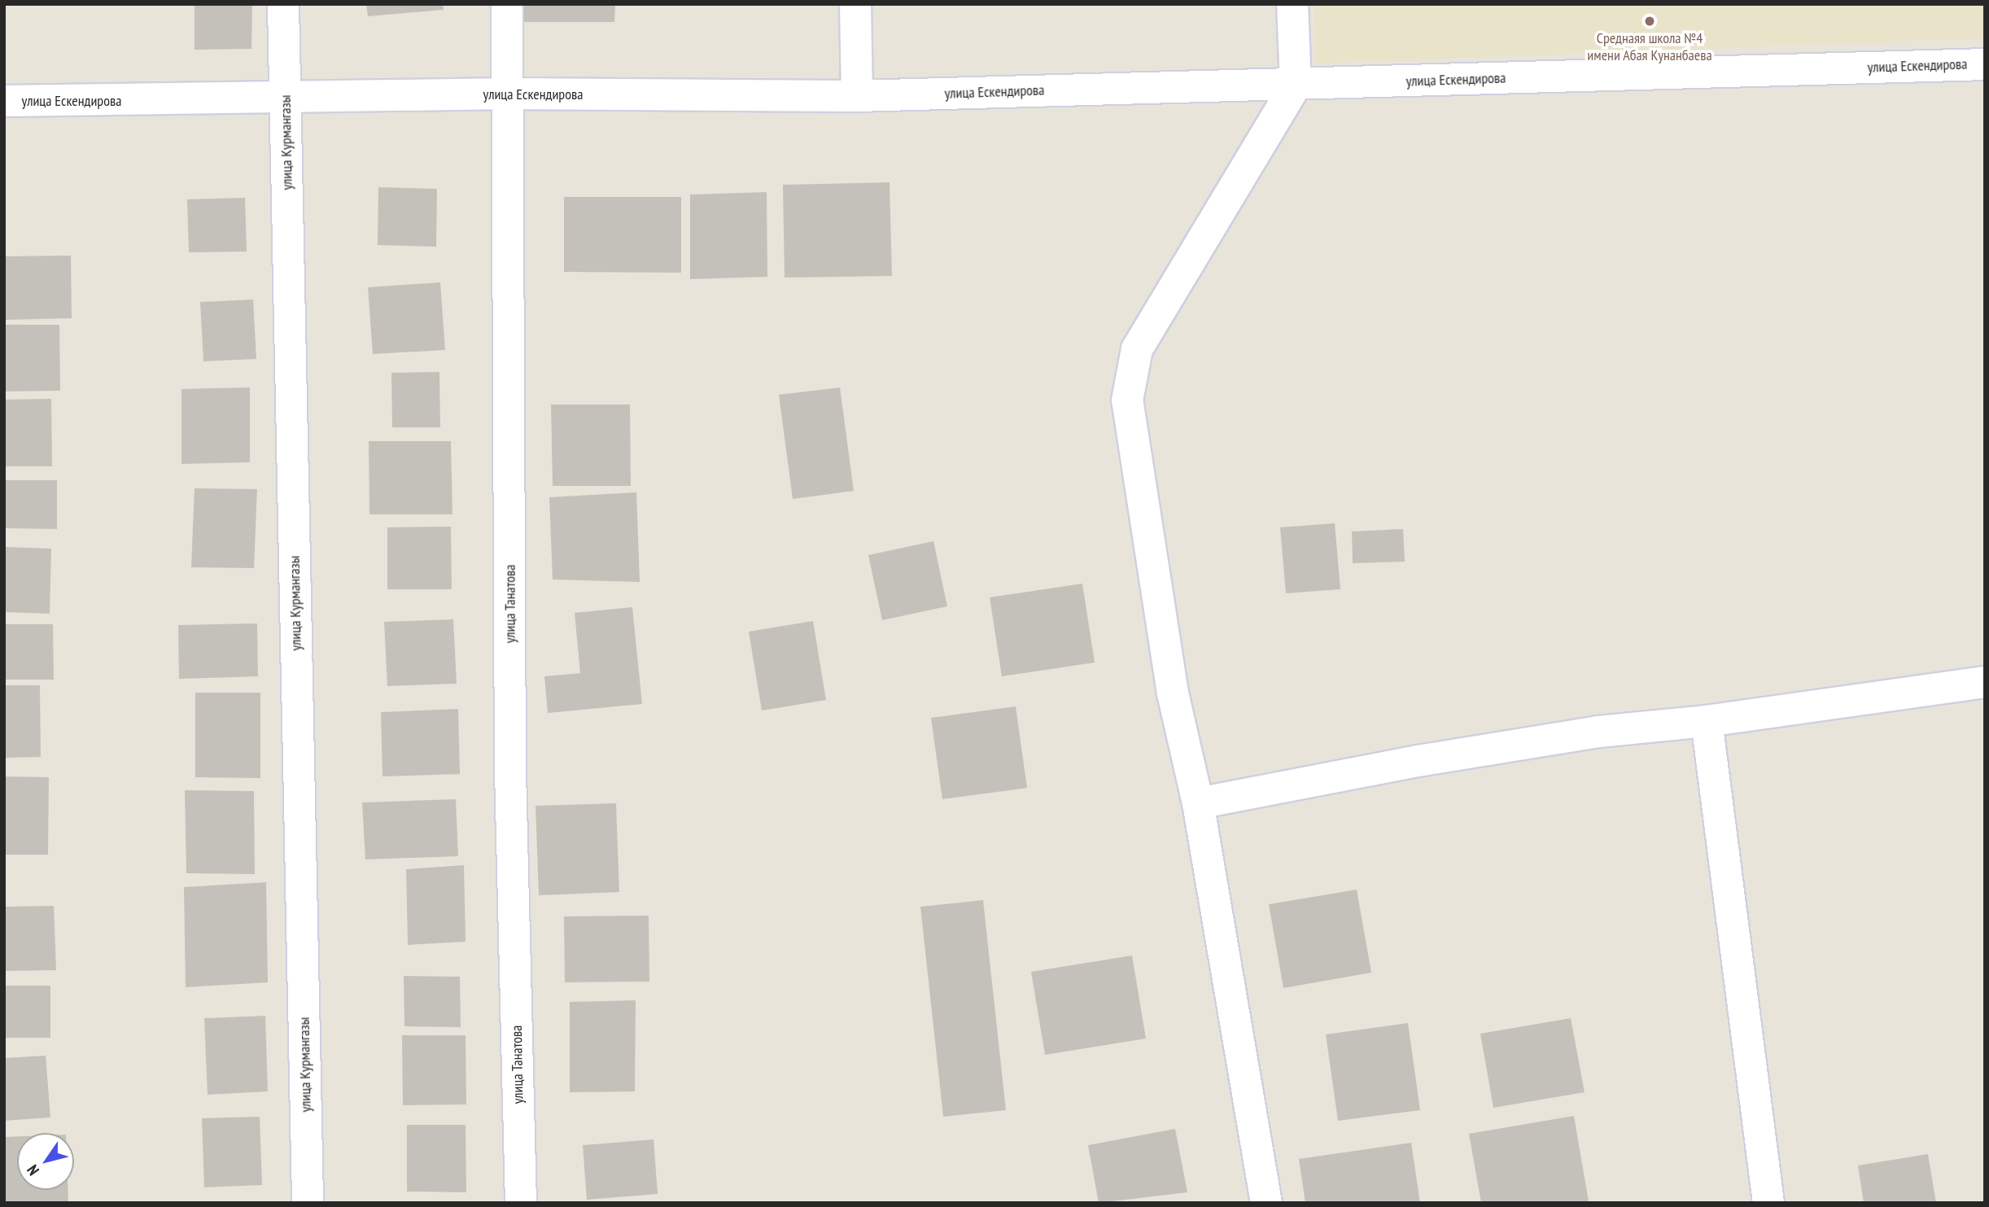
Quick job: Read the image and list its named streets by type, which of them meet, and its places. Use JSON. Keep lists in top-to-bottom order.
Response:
{
  "streets": {
    "street": ["улица Ескендирова", "улица Курмангазы", "улица Танатова"]
  },
  "crossings": [
    ["улица Ескендирова", "улица Курмангазы"],
    ["улица Ескендирова", "улица Танатова"]
  ],
  "places": ["Среднаяя школа №4 имени Абая Кунанбаева"],
  "north": "bottom left"
}
